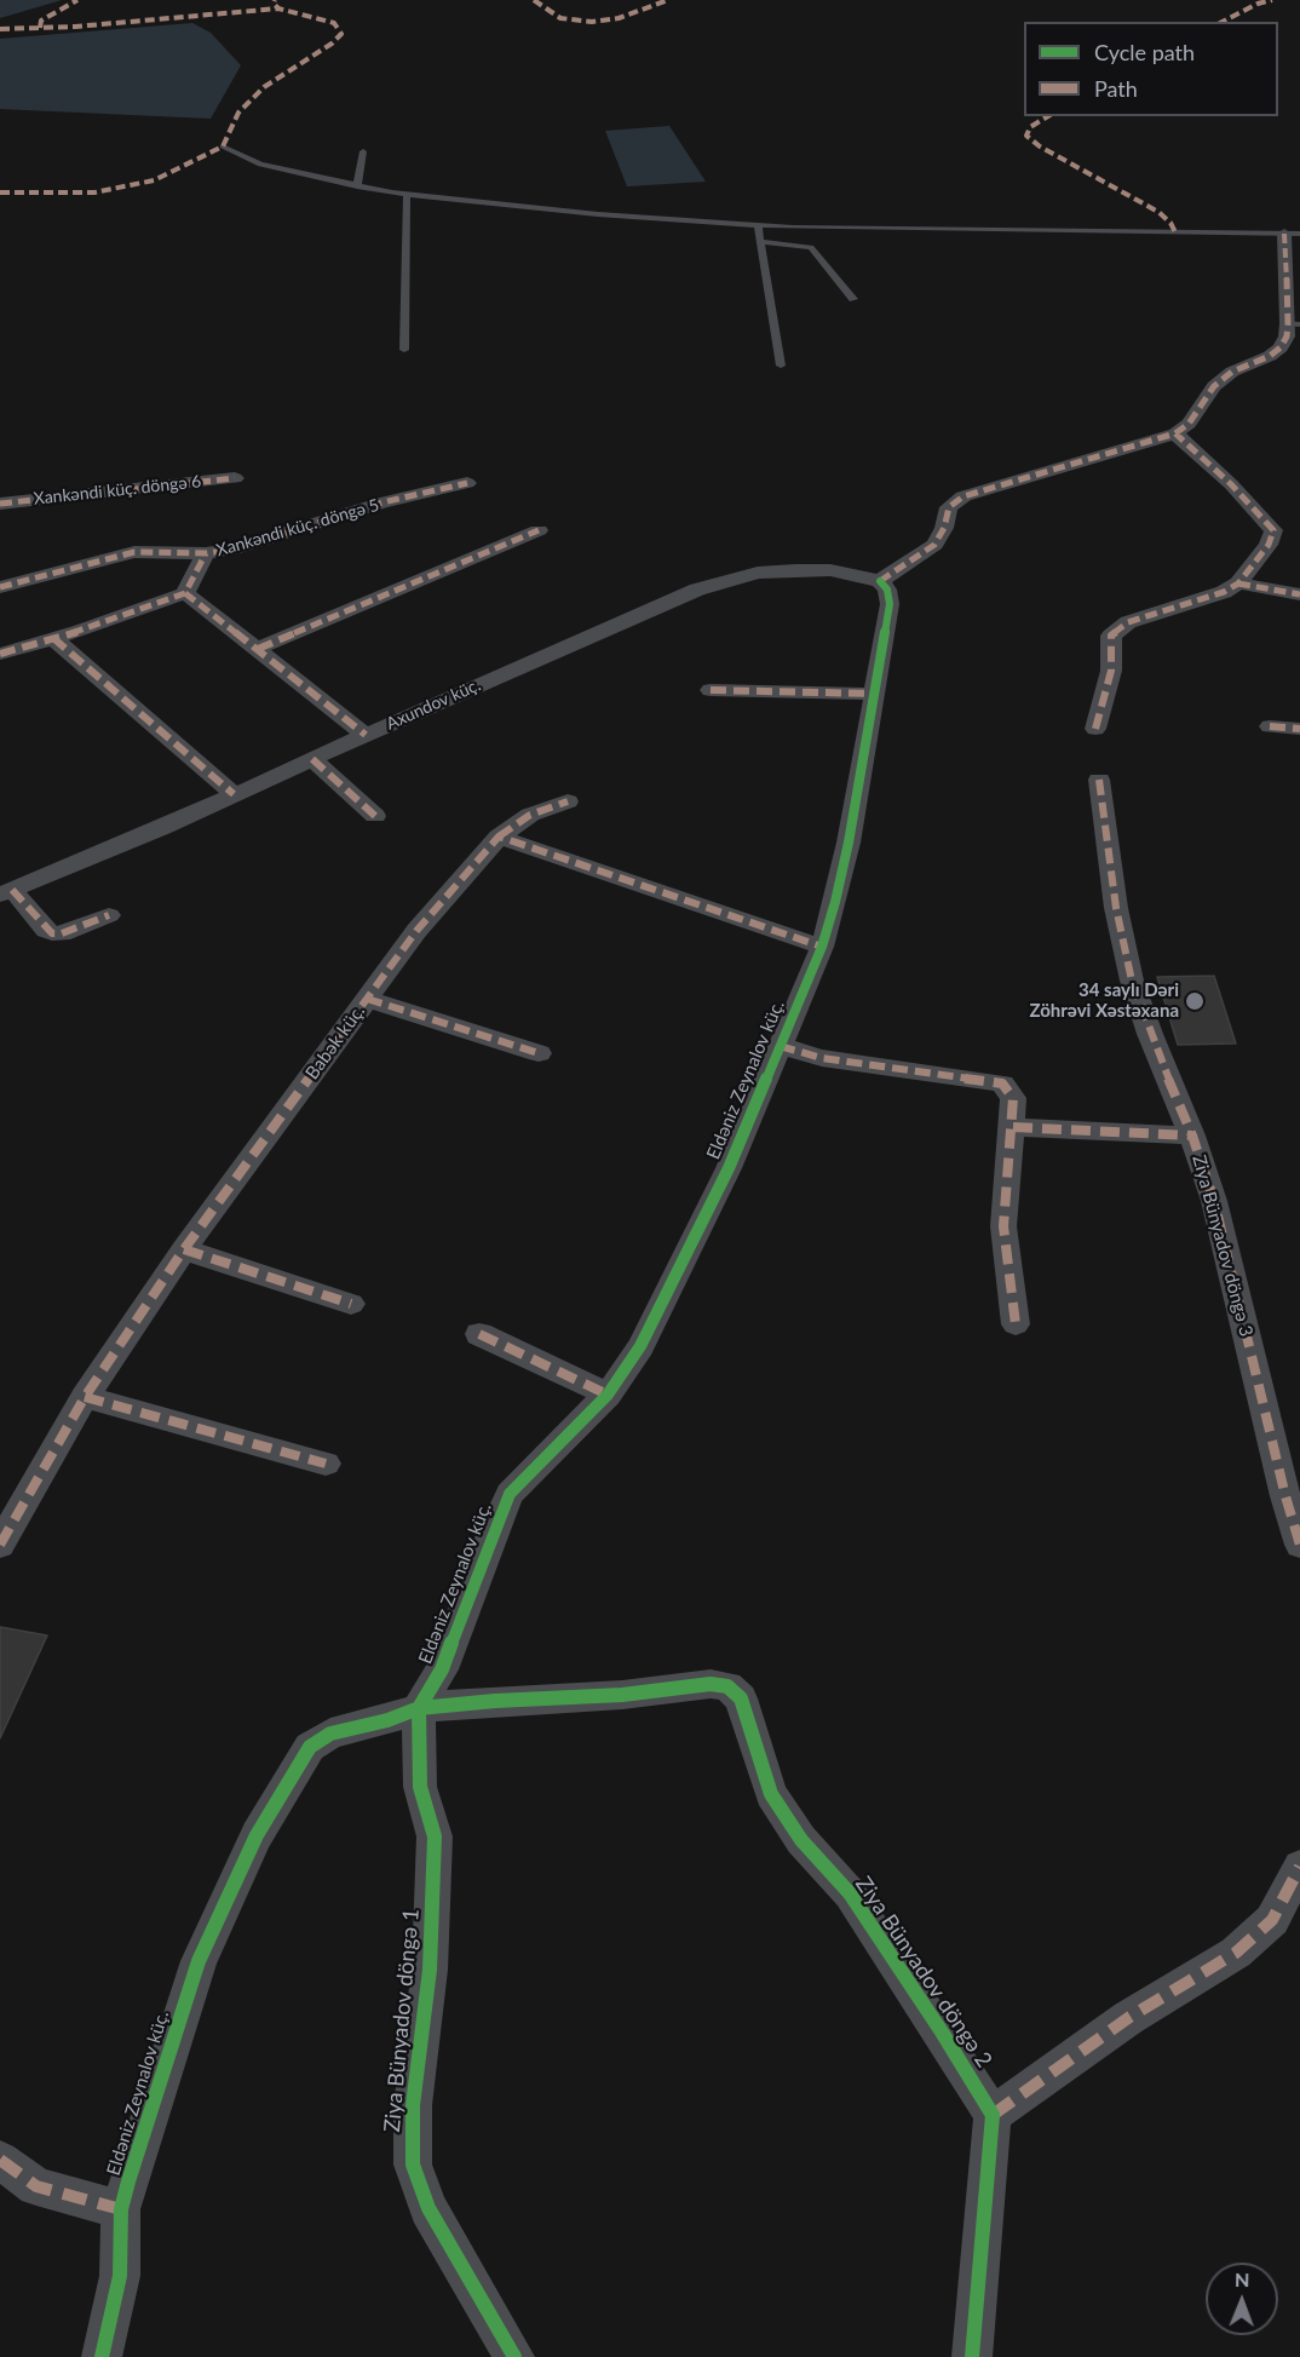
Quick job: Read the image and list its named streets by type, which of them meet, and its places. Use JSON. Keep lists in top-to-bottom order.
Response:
{
  "streets": {
    "street": [
      "Xankəndi küç. döngə 6",
      "Xankəndi küç. döngə 5",
      "Axundov küç.",
      "Babək küç.",
      "Eldəniz Zeynalov küç.",
      "Ziya Bünyadov döngə 3",
      "Ziya Bünyadov döngə 2",
      "Ziya Bünyadov döngə 1"
    ]
  },
  "crossings": [
    ["Axundov küç.", "Eldəniz Zeynalov küç."],
    ["Eldəniz Zeynalov küç.", "Ziya Bünyadov döngə 2"],
    ["Eldəniz Zeynalov küç.", "Ziya Bünyadov döngə 1"],
    ["Ziya Bünyadov döngə 2", "Ziya Bünyadov döngə 1"]
  ],
  "places": ["34 saylı Dəri Zöhrəvi Xəstəxana"],
  "legend": ["Cycle path", "Path"],
  "north": "top"
}
